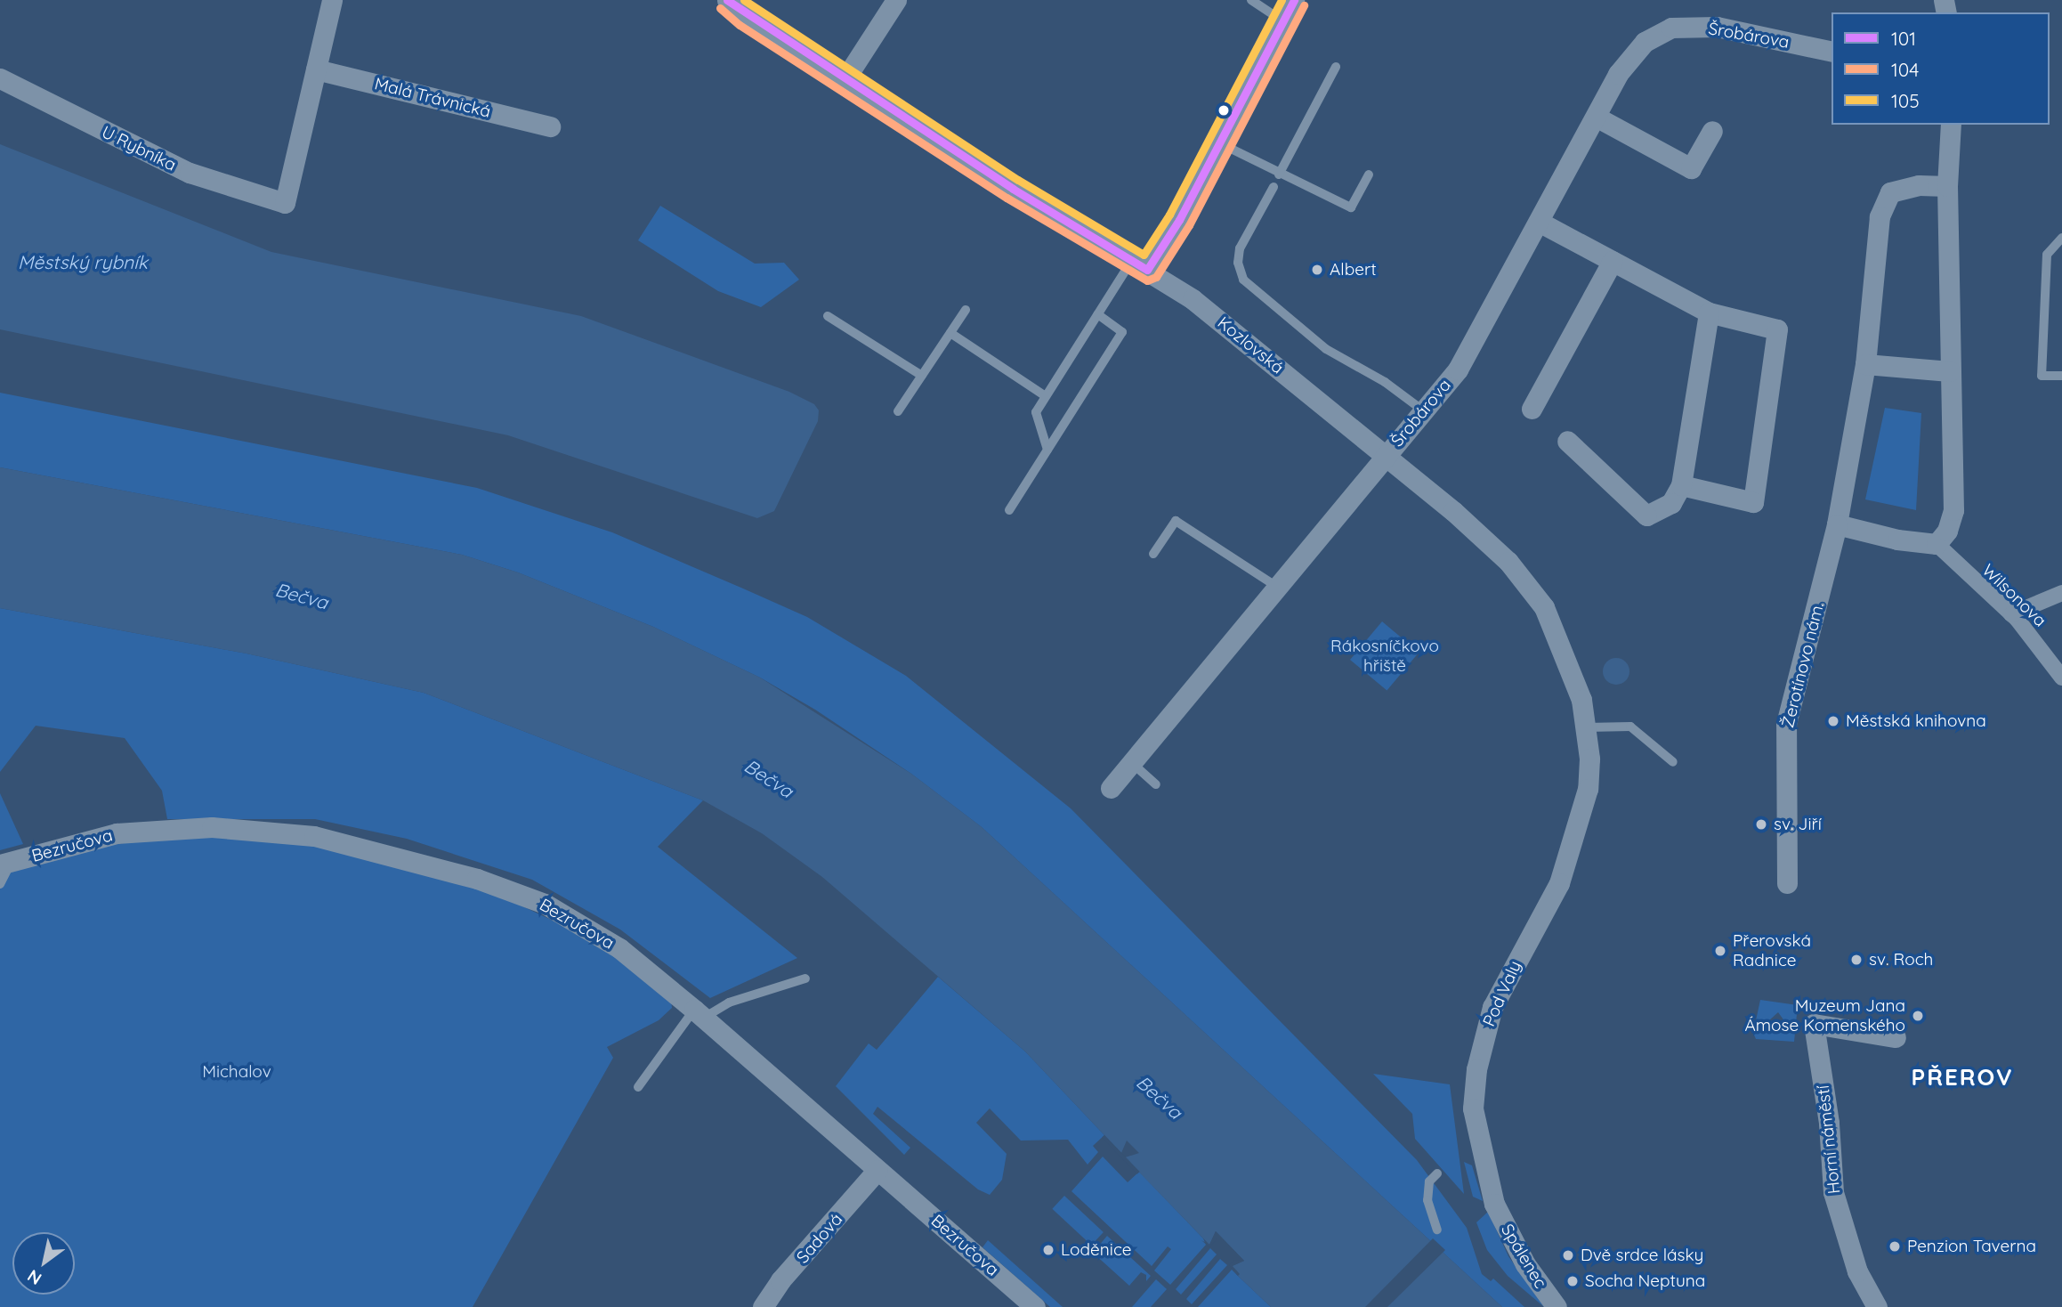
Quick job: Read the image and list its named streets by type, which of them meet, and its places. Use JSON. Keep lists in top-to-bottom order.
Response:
{
  "streets": {
    "street": [
      "Šrobárova",
      "Malá Trávnická",
      "U Rybníka",
      "Kozlovská",
      "Wilsonova",
      "Žerotínovo nám.",
      "Bezručova",
      "Pod Valy",
      "Horní náměstí",
      "Sadová",
      "Spálenec"
    ]
  },
  "crossings": [
    ["Šrobárova", "Kozlovská"],
    ["Malá Trávnická", "U Rybníka"],
    ["Kozlovská", "Pod Valy"],
    ["Bezručova", "Sadová"],
    ["Pod Valy", "Spálenec"]
  ],
  "districts": ["PŘEROV"],
  "water": ["Městský rybník", "Bečva"],
  "parks": ["Rákosníčkovo hřiště", "Michalov"],
  "places": [
    "Albert",
    "Městská knihovna",
    "sv. Jiří",
    "Přerovská Radnice",
    "sv. Roch",
    "Muzeum Jana Ámose Komenského",
    "Penzion Taverna",
    "Loděnice",
    "Dvě srdce lásky",
    "Socha Neptuna"
  ],
  "lines": ["transit line 101", "transit line 105", "transit line 104"],
  "legend": ["101", "104", "105"],
  "north": "bottom left"
}
